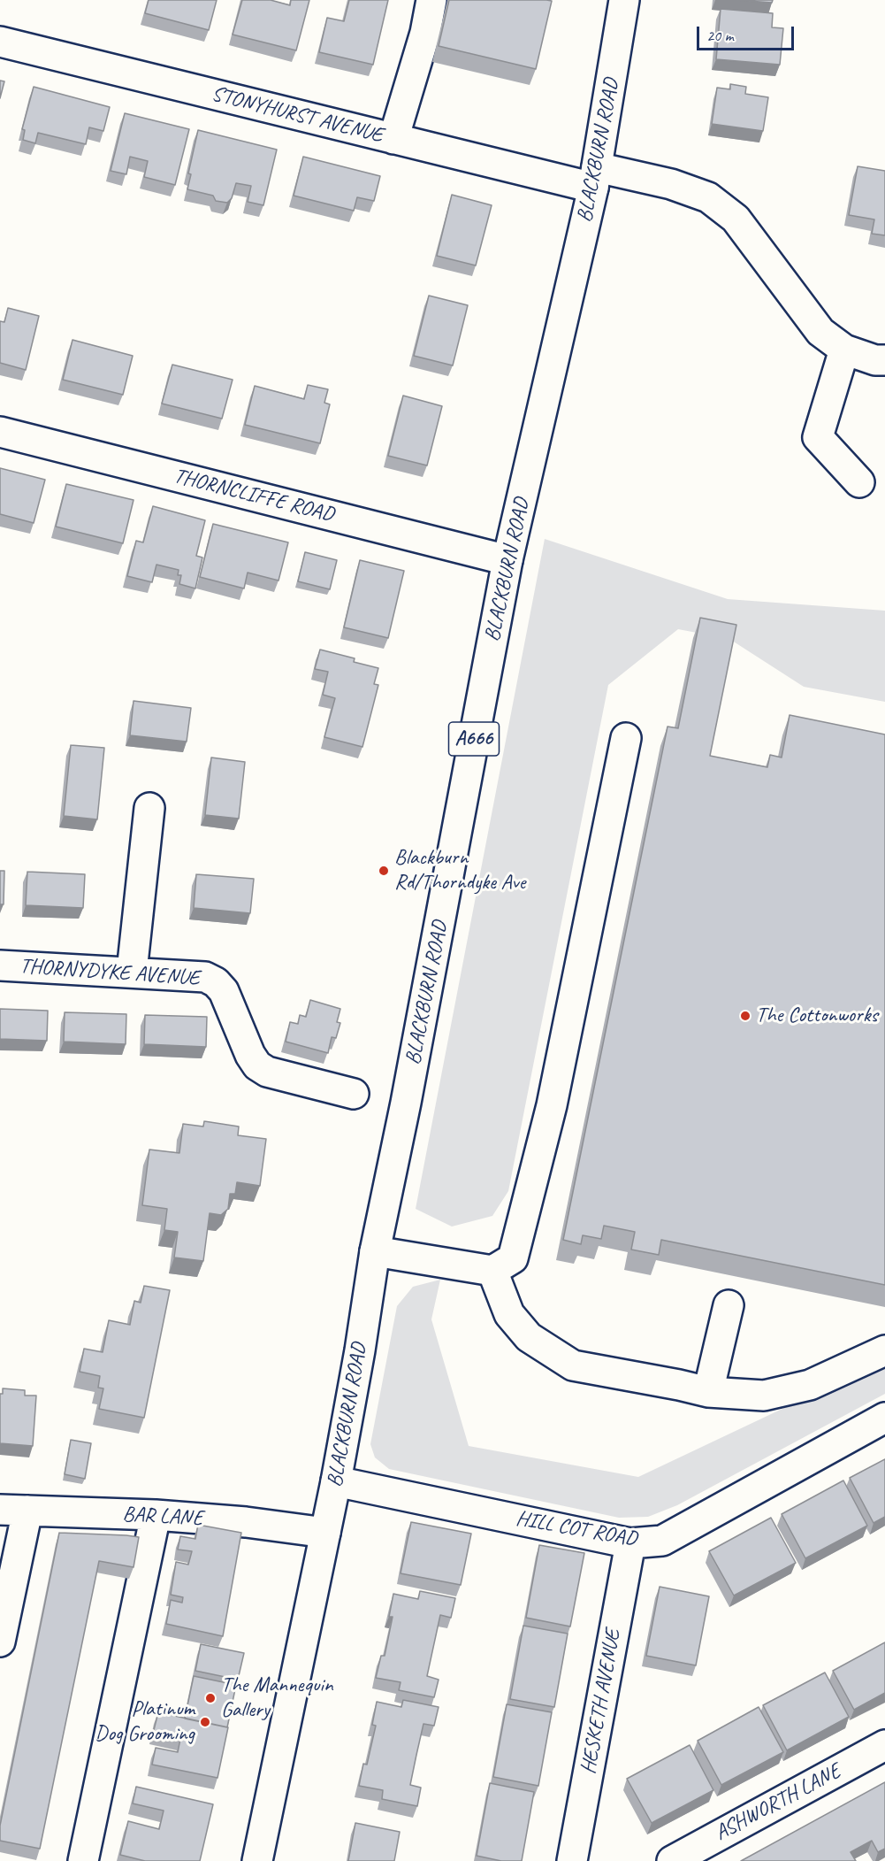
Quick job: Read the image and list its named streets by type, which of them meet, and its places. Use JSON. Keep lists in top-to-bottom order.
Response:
{
  "streets": {
    "main road": [
      "STONYHURST AVENUE",
      "BLACKBURN ROAD",
      "THORNCLIFFE ROAD",
      "A666",
      "THORNYDYKE AVENUE",
      "BAR LANE",
      "HILL COT ROAD",
      "HESKETH AVENUE",
      "ASHWORTH LANE"
    ]
  },
  "crossings": [
    ["STONYHURST AVENUE", "BLACKBURN ROAD"],
    ["BLACKBURN ROAD", "THORNCLIFFE ROAD"],
    ["BLACKBURN ROAD", "BAR LANE"],
    ["BLACKBURN ROAD", "HILL COT ROAD"],
    ["HILL COT ROAD", "HESKETH AVENUE"]
  ],
  "places": [
    "Blackburn Rd/Thorndyke Ave",
    "The Cottonworks",
    "The Mannequin Gallery",
    "Platinum Dog Grooming"
  ],
  "scale_bar": "20 m"
}
